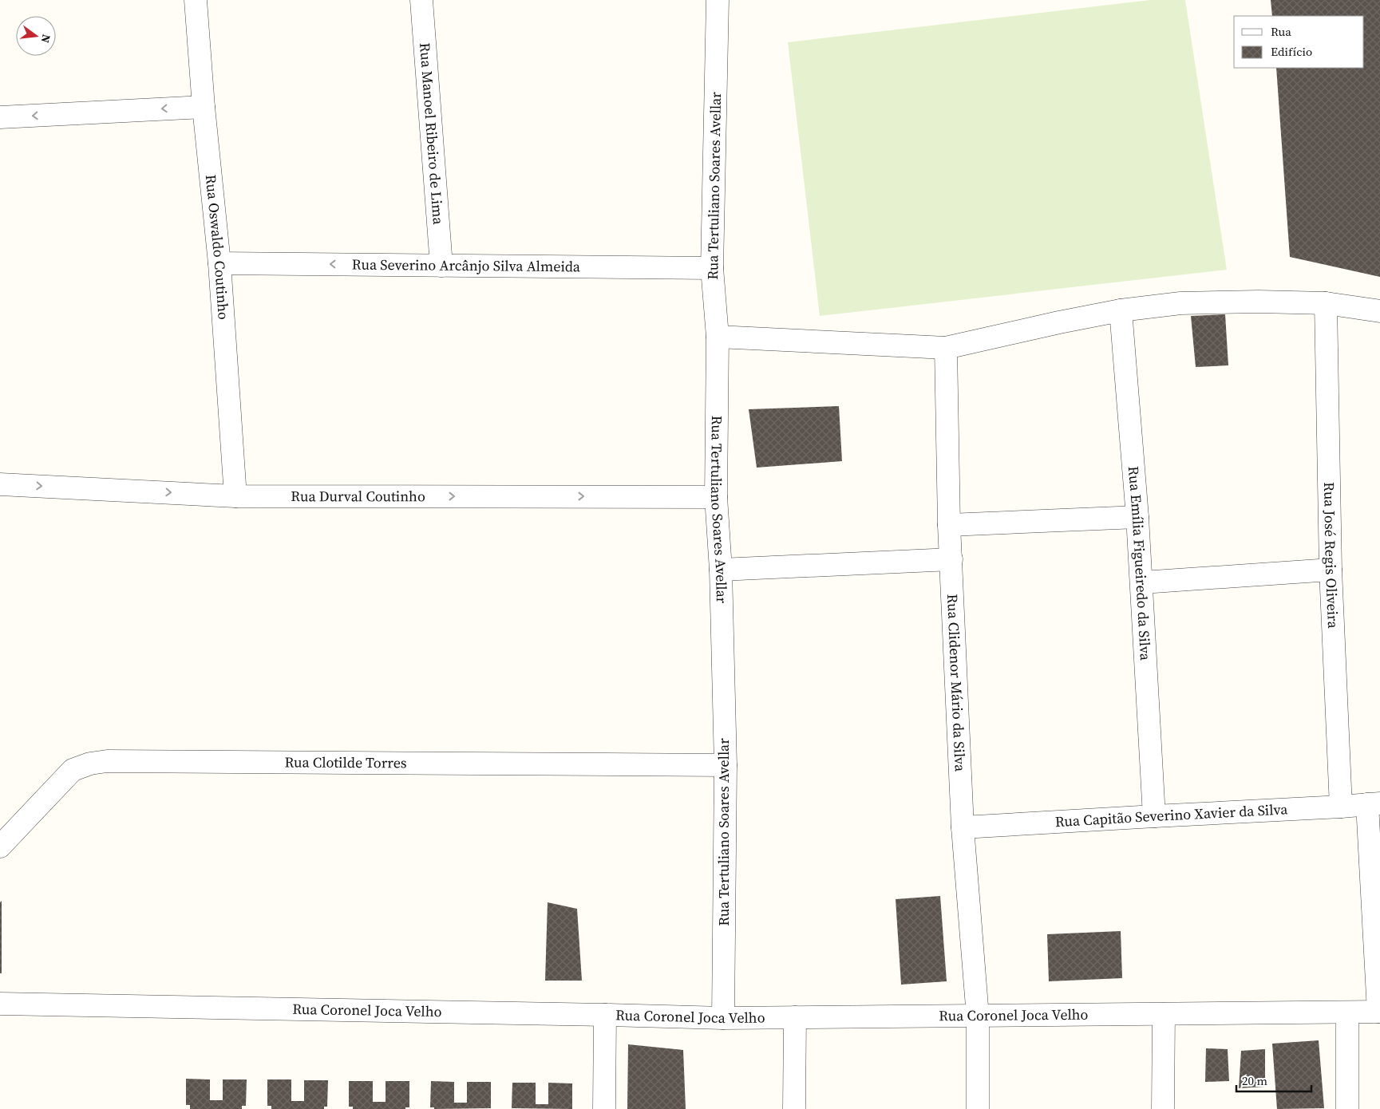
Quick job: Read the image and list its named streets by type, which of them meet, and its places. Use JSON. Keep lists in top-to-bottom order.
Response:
{
  "streets": {
    "street": [
      "Rua Manoel Ribeiro de Lima",
      "Rua Tertuliano Soares Avellar",
      "Rua Oswaldo Coutinho",
      "Rua Severino Arcânjo Silva Almeida",
      "Rua Durval Coutinho",
      "Rua José Regis Oliveira",
      "Rua Emília Figueiredo da Silva",
      "Rua Clidenor Mário da Silva",
      "Rua Clotilde Torres",
      "Rua Capitão Severino Xavier da Silva",
      "Rua Coronel Joca Velho"
    ]
  },
  "crossings": [
    ["Rua Manoel Ribeiro de Lima", "Rua Severino Arcânjo Silva Almeida"],
    ["Rua Tertuliano Soares Avellar", "Rua Severino Arcânjo Silva Almeida"],
    ["Rua Tertuliano Soares Avellar", "Rua Durval Coutinho"],
    ["Rua Tertuliano Soares Avellar", "Rua Clotilde Torres"],
    ["Rua Tertuliano Soares Avellar", "Rua Coronel Joca Velho"],
    ["Rua Oswaldo Coutinho", "Rua Severino Arcânjo Silva Almeida"],
    ["Rua Oswaldo Coutinho", "Rua Durval Coutinho"],
    ["Rua José Regis Oliveira", "Rua Capitão Severino Xavier da Silva"],
    ["Rua Emília Figueiredo da Silva", "Rua Capitão Severino Xavier da Silva"],
    ["Rua Clidenor Mário da Silva", "Rua Capitão Severino Xavier da Silva"],
    ["Rua Clidenor Mário da Silva", "Rua Coronel Joca Velho"]
  ],
  "one_way": ["Rua Severino Arcânjo Silva Almeida", "Rua Durval Coutinho"],
  "legend": ["Rua", "Edifício"],
  "scale_bar": "20 m",
  "north": "right"
}
